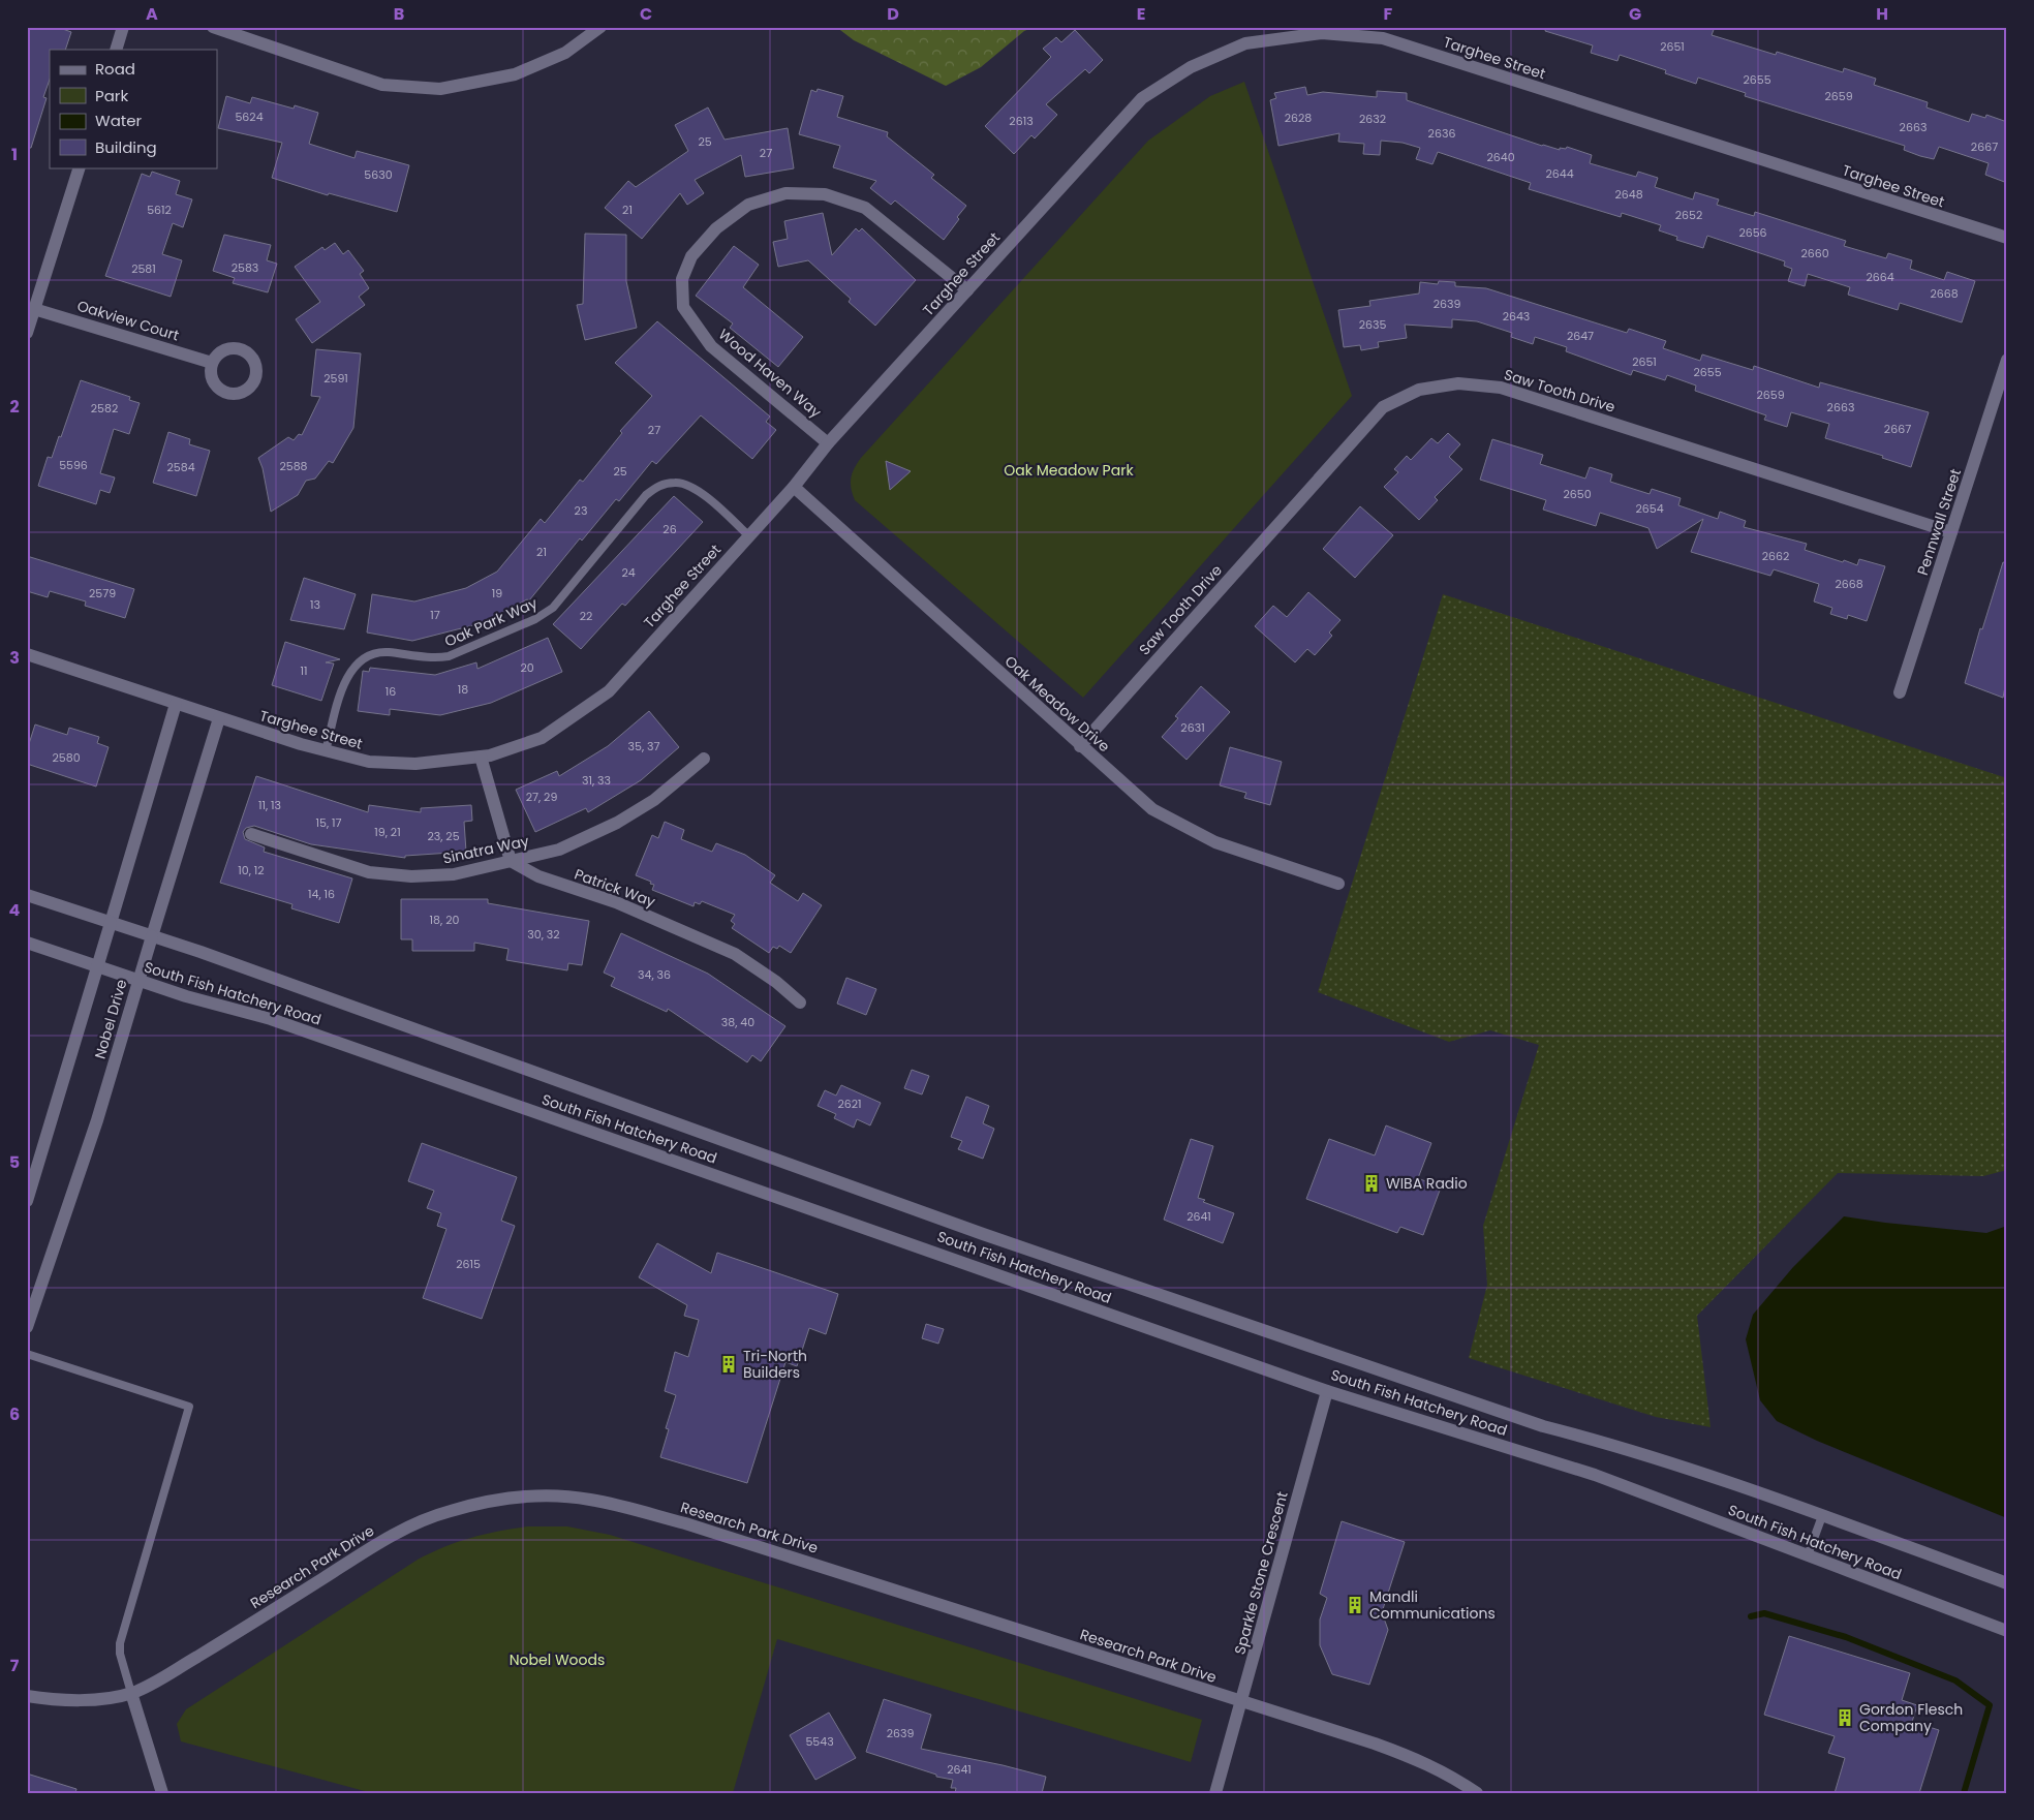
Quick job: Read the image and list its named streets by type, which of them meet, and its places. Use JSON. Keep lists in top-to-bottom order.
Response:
{
  "streets": {
    "street": [
      "Targhee Street",
      "Oakview Court",
      "Wood Haven Way",
      "Saw Tooth Drive",
      "Pennwall Street",
      "Oak Meadow Drive",
      "Sinatra Way",
      "Patrick Way",
      "South Fish Hatchery Road",
      "Nobel Drive",
      "Research Park Drive",
      "Sparkle Stone Crescent"
    ],
    "lane": ["Oak Park Way"]
  },
  "crossings": [
    ["Targhee Street", "Wood Haven Way"],
    ["Targhee Street", "Oak Park Way"],
    ["Targhee Street", "Oak Meadow Drive"],
    ["Targhee Street", "Nobel Drive"],
    ["Saw Tooth Drive", "Pennwall Street"],
    ["Saw Tooth Drive", "Oak Meadow Drive"],
    ["Sinatra Way", "Patrick Way"],
    ["South Fish Hatchery Road", "Nobel Drive"],
    ["South Fish Hatchery Road", "Sparkle Stone Crescent"],
    ["Research Park Drive", "Sparkle Stone Crescent"]
  ],
  "parks": ["Oak Meadow Park", "Nobel Woods"],
  "places": {
    "building": [
      "WIBA Radio",
      "Tri-North Builders",
      "Mandli Communications",
      "Gordon Flesch Company"
    ]
  },
  "house_numbers": [
    "2651",
    "2655",
    "2659",
    "5624",
    "2628",
    "2632",
    "2613",
    "2663",
    "2636",
    "25",
    "2667",
    "27",
    "2640",
    "2644",
    "5630",
    "2648",
    "5612",
    "21",
    "2652",
    "2656",
    "2660",
    "2583",
    "2581",
    "2664",
    "2668",
    "2639",
    "2643",
    "2635",
    "2647",
    "2651",
    "2655",
    "2591",
    "2659",
    "2663",
    "2582",
    "2667",
    "27",
    "5596",
    "2588",
    "2584",
    "25",
    "2650",
    "2654",
    "23",
    "26",
    "21",
    "2662",
    "24",
    "2668",
    "2579",
    "19",
    "13",
    "17",
    "22",
    "20",
    "11",
    "18",
    "16",
    "2631",
    "35, 37",
    "2580",
    "31, 33",
    "27, 29",
    "11, 13",
    "15, 17",
    "19, 21",
    "23, 25",
    "10, 12",
    "14, 16",
    "18, 20",
    "30, 32",
    "34, 36",
    "38, 40",
    "2621",
    "2641",
    "2615",
    "2639",
    "5543",
    "2641"
  ],
  "legend": [
    "Road",
    "Park",
    "Water",
    "Building"
  ],
  "grid": {
    "columns": [
      "A",
      "B",
      "C",
      "D",
      "E",
      "F",
      "G",
      "H"
    ],
    "rows": [
      "1",
      "2",
      "3",
      "4",
      "5",
      "6",
      "7"
    ]
  }
}
